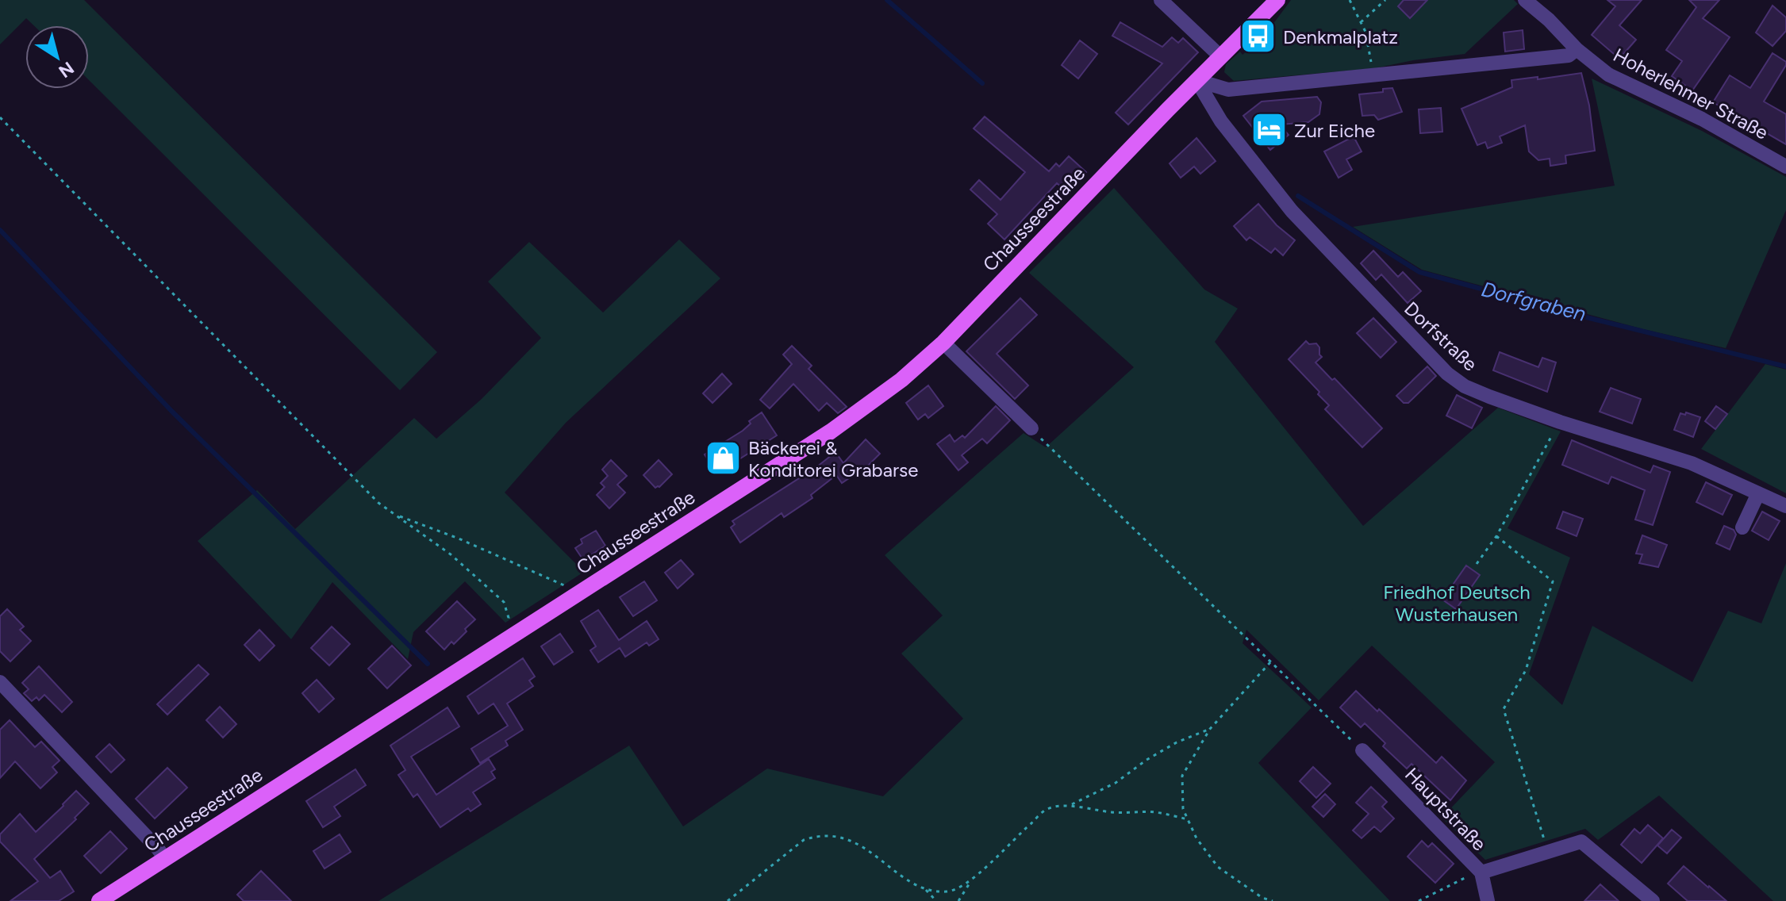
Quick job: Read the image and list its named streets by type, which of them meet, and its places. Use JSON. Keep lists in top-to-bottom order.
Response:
{
  "streets": {
    "main road": ["Chausseestraße"],
    "street": ["Hoherlehmer Straße", "Dorfstraße", "Hauptstraße"]
  },
  "crossings": [
    ["Chausseestraße", "Dorfstraße"]
  ],
  "water": ["Dorfgraben"],
  "parks": ["Friedhof Deutsch Wusterhausen"],
  "places": {
    "bus stop": ["Denkmalplatz"],
    "hotel": ["Zur Eiche"],
    "shop": ["Bäckerei & Konditorei Grabarse"]
  },
  "north": "bottom right"
}
